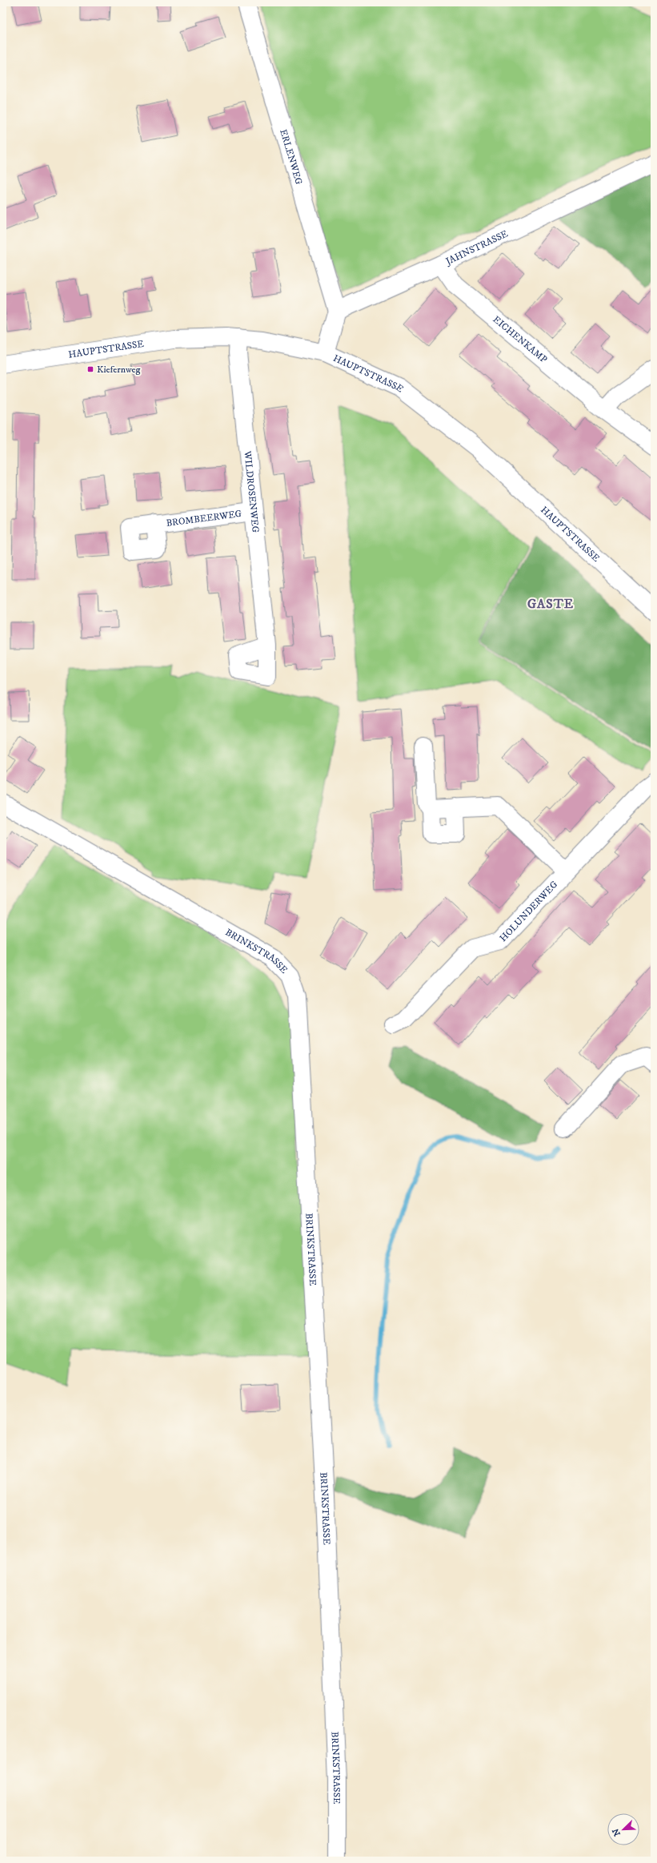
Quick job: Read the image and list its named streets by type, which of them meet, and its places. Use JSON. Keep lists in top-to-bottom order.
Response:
{
  "streets": {
    "street": [
      "ERLENWEG",
      "JAHNSTRASSE",
      "EICHENKAMP",
      "HAUPTSTRASSE",
      "WILDROSENWEG",
      "BROMBEERWEG",
      "HOLUNDERWEG",
      "BRINKSTRASSE"
    ]
  },
  "crossings": [
    ["ERLENWEG", "JAHNSTRASSE"],
    ["JAHNSTRASSE", "EICHENKAMP"],
    ["HAUPTSTRASSE", "WILDROSENWEG"],
    ["WILDROSENWEG", "BROMBEERWEG"]
  ],
  "districts": ["GASTE"],
  "places": {
    "transit": ["Kiefernweg"]
  },
  "north": "bottom left"
}
